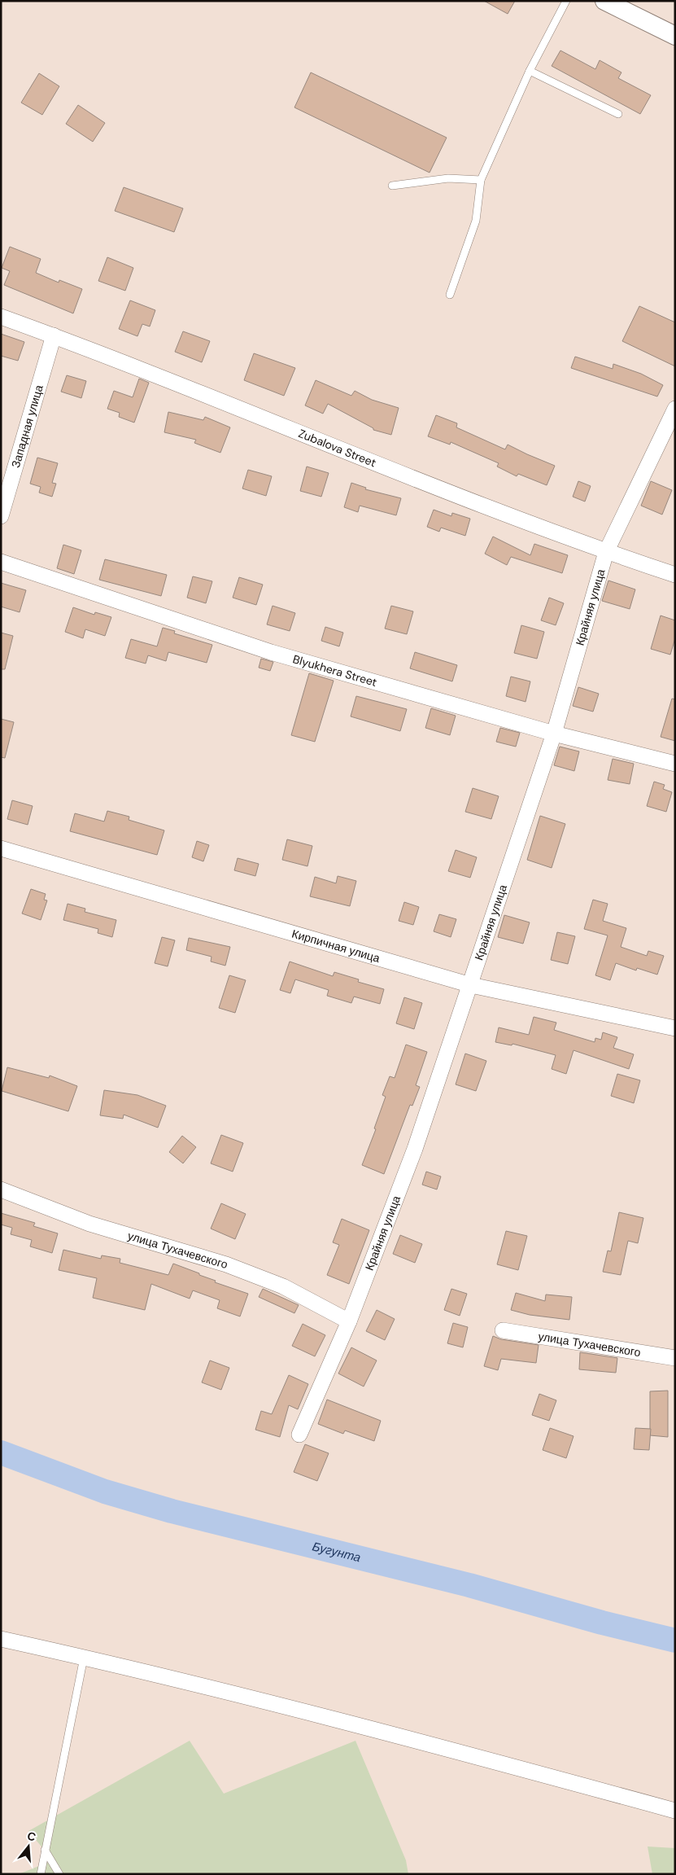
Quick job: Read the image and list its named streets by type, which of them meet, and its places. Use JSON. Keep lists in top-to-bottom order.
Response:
{
  "streets": {
    "street": [
      "Западная улица",
      "Zubalova Street",
      "Крайняя улица",
      "Blyukhera Street",
      "Кирпичная улица",
      "улица Тухачевского"
    ]
  },
  "crossings": [
    ["Западная улица", "Zubalova Street"],
    ["Zubalova Street", "Крайняя улица"],
    ["Крайняя улица", "Blyukhera Street"],
    ["Крайняя улица", "Кирпичная улица"],
    ["Крайняя улица", "улица Тухачевского"]
  ],
  "water": ["Бугунта"],
  "north": "top"
}
